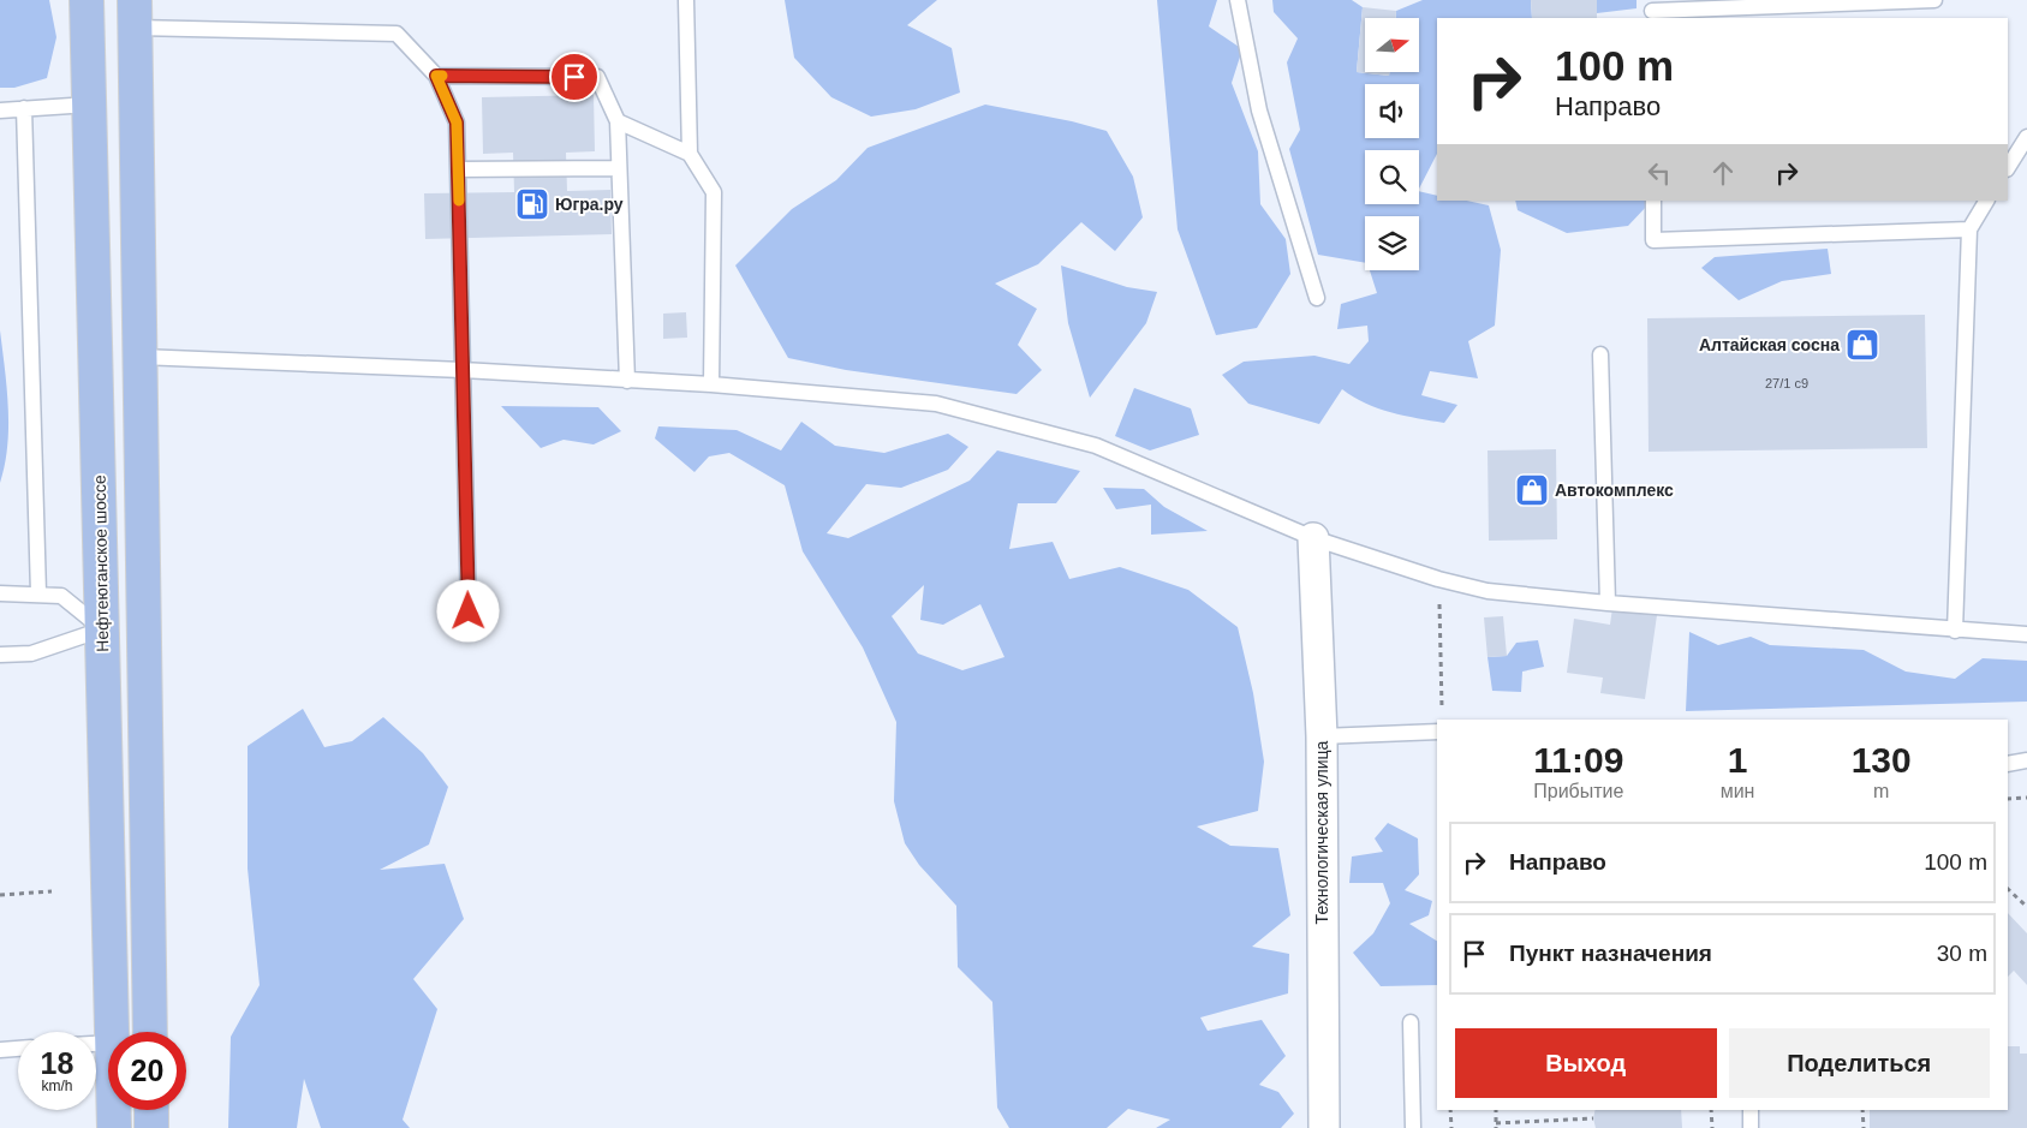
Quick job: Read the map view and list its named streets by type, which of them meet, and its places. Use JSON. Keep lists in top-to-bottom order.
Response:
{
  "streets": {
    "main road": ["Нефтеюганское шоссе"],
    "street": ["Технологическая улица"]
  },
  "places": {
    "fuel station": ["Югра.ру"],
    "shop": ["Алтайская сосна", "Автокомплекс"]
  },
  "house_numbers": ["27/1 с9"],
  "north": "right",
  "page": {
    "turn": ["100 m", "Направо"],
    "eta": [
      "11:09",
      "Прибытие",
      "1",
      "мин",
      "130",
      "m"
    ],
    "list": [
      {
        "name": "Направо",
        "value": "100 m"
      },
      {
        "name": "Пункт назначения",
        "value": "30 m"
      }
    ],
    "buttons": ["Выход", "Поделиться"],
    "speed": "18 km/h",
    "limit": "20"
  }
}
